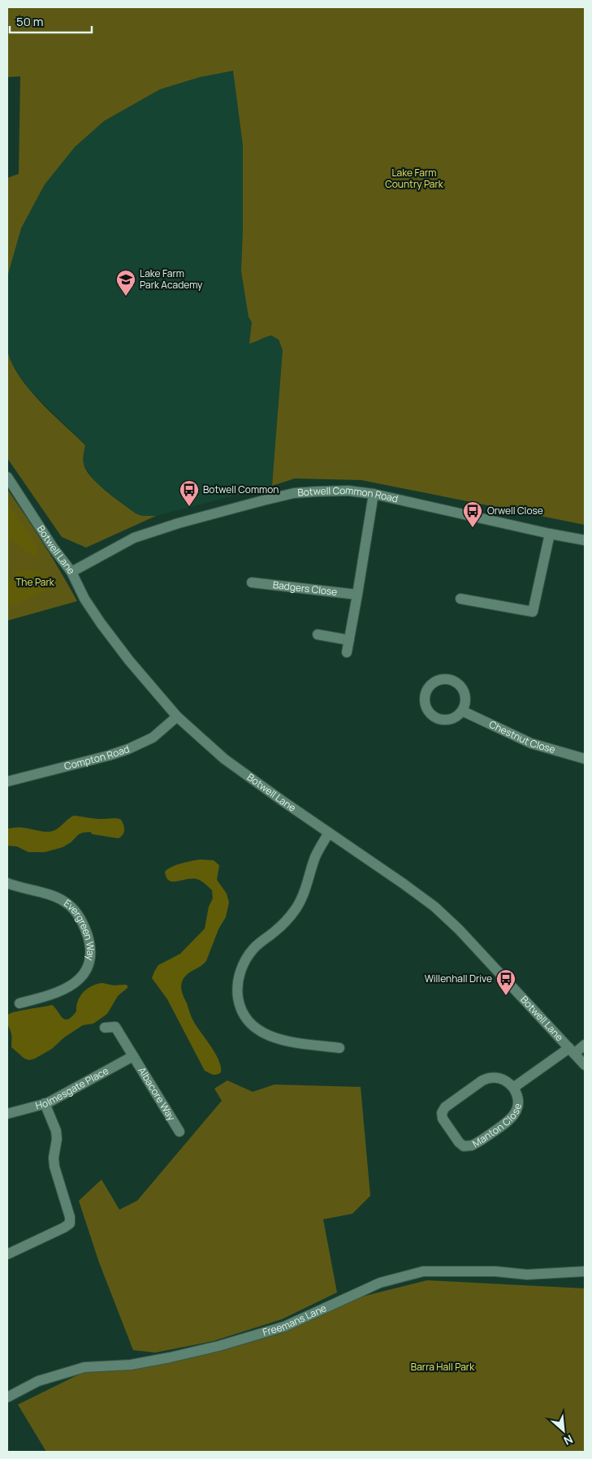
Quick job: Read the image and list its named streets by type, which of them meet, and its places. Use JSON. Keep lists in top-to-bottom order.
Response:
{
  "streets": {
    "street": [
      "Botwell Common Road",
      "Botwell Lane",
      "Badgers Close",
      "Chestnut Close",
      "Compton Road",
      "Evergreen Way",
      "Holmesgate Place",
      "Albacore Way",
      "Manton Close",
      "Freemans Lane"
    ]
  },
  "crossings": [
    ["Botwell Common Road", "Botwell Lane"],
    ["Botwell Lane", "Compton Road"],
    ["Botwell Lane", "Manton Close"],
    ["Holmesgate Place", "Albacore Way"]
  ],
  "parks": ["Lake Farm Country Park", "The Park", "Barra Hall Park"],
  "places": {
    "school or university": ["Lake Farm Park Academy"],
    "bus stop": ["Botwell Common", "Orwell Close", "Willenhall Drive"]
  },
  "scale_bar": "50 m",
  "north": "bottom right"
}
